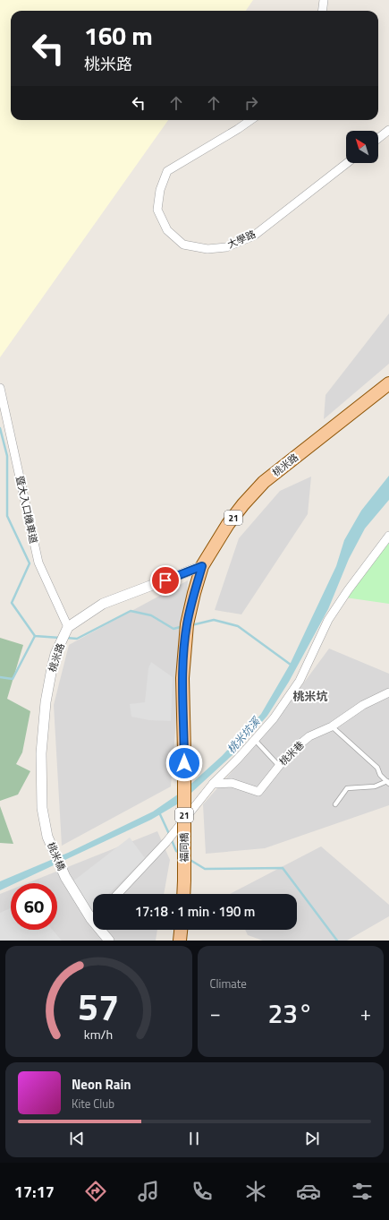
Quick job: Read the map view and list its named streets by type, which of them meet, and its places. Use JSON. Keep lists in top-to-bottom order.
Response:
{
  "streets": {
    "main road": ["桃米路", "21", "福同橋"],
    "street": [
      "大學路",
      "暨大入口機車道",
      "桃米巷",
      "桃米橋"
    ]
  },
  "crossings": [
    ["桃米路", "暨大入口機車道"],
    ["桃米路", "福同橋"],
    ["桃米路", "桃米橋"]
  ],
  "districts": ["桃米坑"],
  "water": ["桃米坑溪"],
  "north": "top left",
  "page": {
    "turn": ["160 m", "桃米路"],
    "limit": "60",
    "trip": "17:18 · 1 min · 190 m",
    "tile": "Climate",
    "heat": ["−", "23°", "+"],
    "song": ["Neon Rain", "Kite Club"],
    "tabs": "17:17",
    "gauge": ["57", "km/h"]
  }
}
